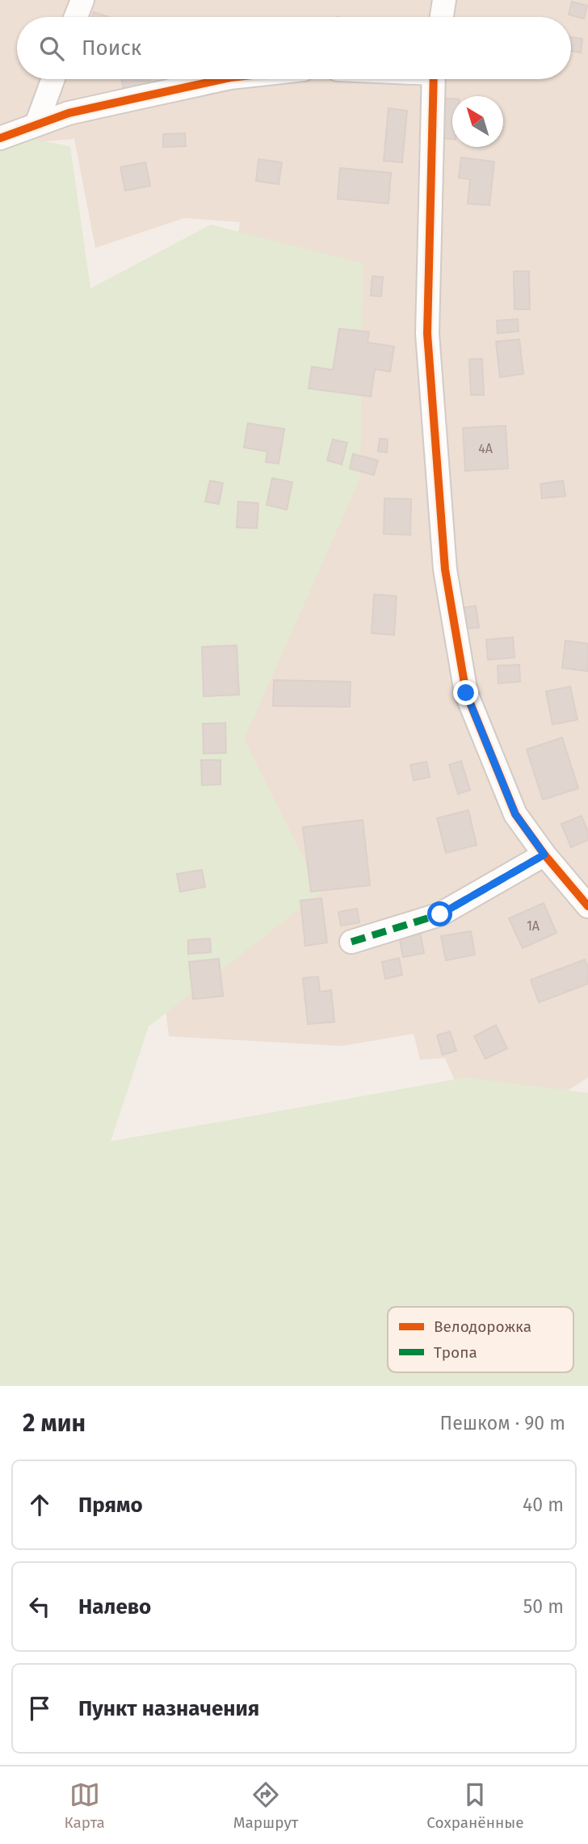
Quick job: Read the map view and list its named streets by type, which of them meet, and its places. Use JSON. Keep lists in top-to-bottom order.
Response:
{
  "house_numbers": ["4А", "1А"],
  "legend": ["Велодорожка", "Тропа"],
  "north": "top left",
  "page": {
    "search": "Поиск",
    "heading": ["2 мин", "Пешком · 90 m"],
    "list": [
      ["Прямо", "40 m"],
      ["Налево", "50 m"],
      "Пункт назначения"
    ],
    "nav": ["Карта", "Маршрут", "Сохранённые"]
  }
}
